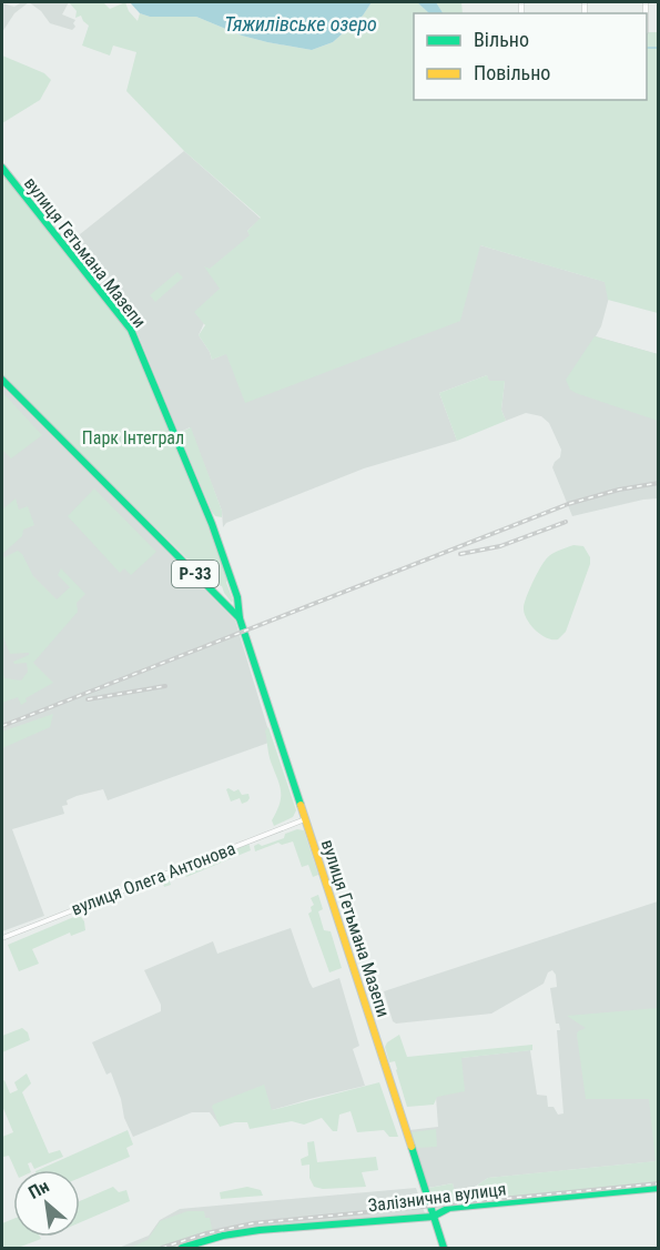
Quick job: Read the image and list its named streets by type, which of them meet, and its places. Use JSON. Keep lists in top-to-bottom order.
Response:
{
  "streets": {
    "main road": ["вулиця Гетьмана Мазепи", "Р-33", "Залізнична вулиця"],
    "street": ["вулиця Олега Антонова"]
  },
  "crossings": [
    ["вулиця Гетьмана Мазепи", "вулиця Олега Антонова"],
    ["вулиця Гетьмана Мазепи", "Залізнична вулиця"]
  ],
  "water": ["Тяжилівське озеро"],
  "parks": ["Парк Інтеграл"],
  "legend": ["Вільно", "Повільно"],
  "north": "top left"
}
